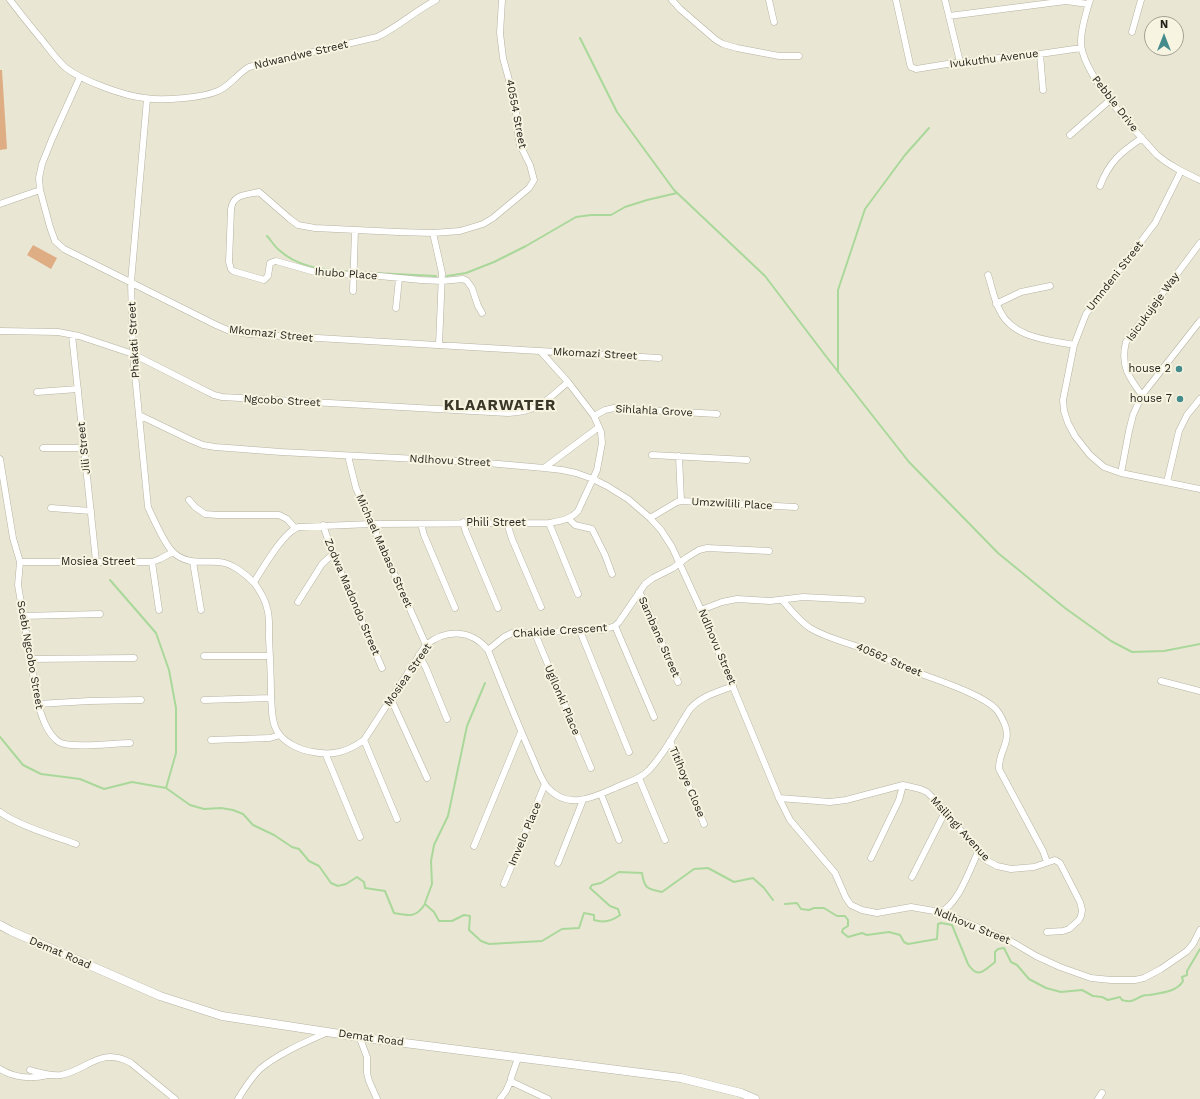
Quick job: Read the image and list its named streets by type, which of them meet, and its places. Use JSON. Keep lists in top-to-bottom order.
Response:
{
  "streets": {
    "street": [
      "Ndwandwe Street",
      "Ivukuthu Avenue",
      "Pebble Drive",
      "40554 Street",
      "Ihubo Place",
      "Umndeni Street",
      "Isicukujeje Way",
      "Mkomazi Street",
      "Phakati Street",
      "Ngcobo Street",
      "Sihlahla Grove",
      "Jili Street",
      "Ndlhovu Street",
      "Umzwilili Place",
      "Phili Street",
      "Michael Mabaso Street",
      "Mosiea Street",
      "Zodwa Madondo Street",
      "Chakide Crescent",
      "Sambane Street",
      "Scebi Ngcobo Street",
      "40562 Street",
      "Ugilonki Place",
      "Titihoye Close",
      "Msilingi Avenue",
      "Imvelo Place",
      "Demat Road"
    ]
  },
  "crossings": [
    ["Ndwandwe Street", "Mkomazi Street"],
    ["Ndwandwe Street", "Phakati Street"],
    ["Ivukuthu Avenue", "Pebble Drive"],
    ["Pebble Drive", "Umndeni Street"],
    ["Mkomazi Street", "Phakati Street"],
    ["Phakati Street", "Ngcobo Street"],
    ["Phakati Street", "Ndlhovu Street"],
    ["Phakati Street", "Mosiea Street"],
    ["Ngcobo Street", "Jili Street"],
    ["Jili Street", "Mosiea Street"],
    ["Ndlhovu Street", "Umzwilili Place"],
    ["Ndlhovu Street", "Michael Mabaso Street"],
    ["Ndlhovu Street", "Mosiea Street"],
    ["Ndlhovu Street", "Chakide Crescent"],
    ["Phili Street", "Michael Mabaso Street"],
    ["Phili Street", "Zodwa Madondo Street"],
    ["Michael Mabaso Street", "Mosiea Street"],
    ["Mosiea Street", "Chakide Crescent"],
    ["Mosiea Street", "Scebi Ngcobo Street"],
    ["Mosiea Street", "Titihoye Close"],
    ["Mosiea Street", "Imvelo Place"],
    ["Chakide Crescent", "Sambane Street"],
    ["Chakide Crescent", "Ugilonki Place"],
    ["40562 Street", "Msilingi Avenue"]
  ],
  "districts": ["KLAARWATER"],
  "places": ["house 2", "house 7"],
  "north": "top"
}
